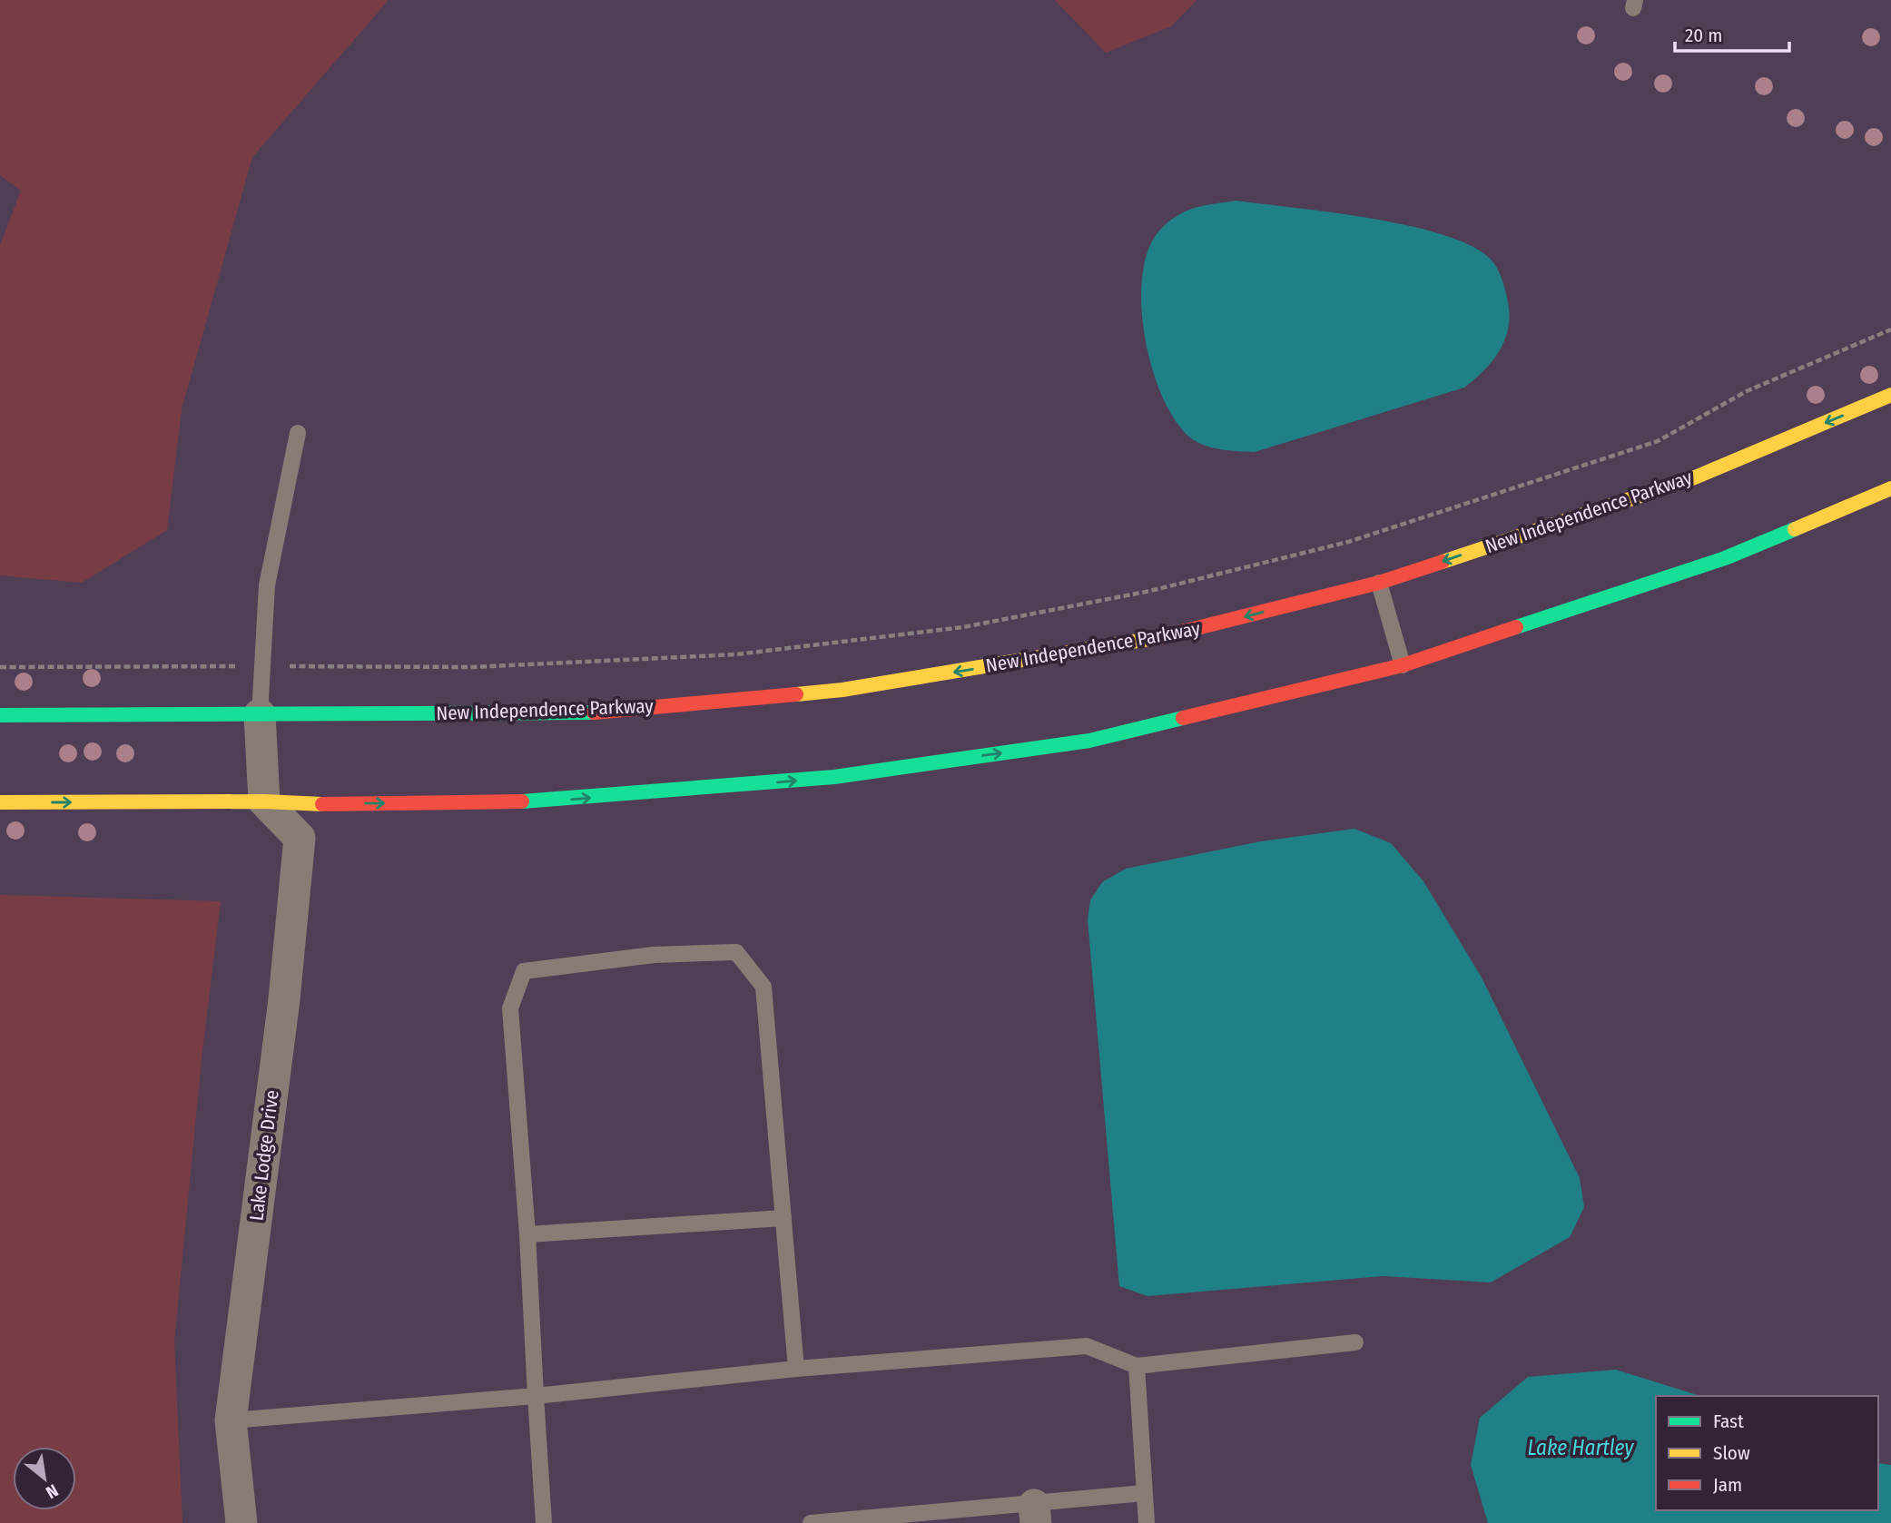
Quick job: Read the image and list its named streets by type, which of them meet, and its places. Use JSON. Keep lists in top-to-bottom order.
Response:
{
  "streets": {
    "street": ["New Independence Parkway", "Lake Lodge Drive"]
  },
  "water": ["Lake Hartley"],
  "legend": ["Fast", "Slow", "Jam"],
  "scale_bar": "20 m",
  "north": "bottom right"
}
